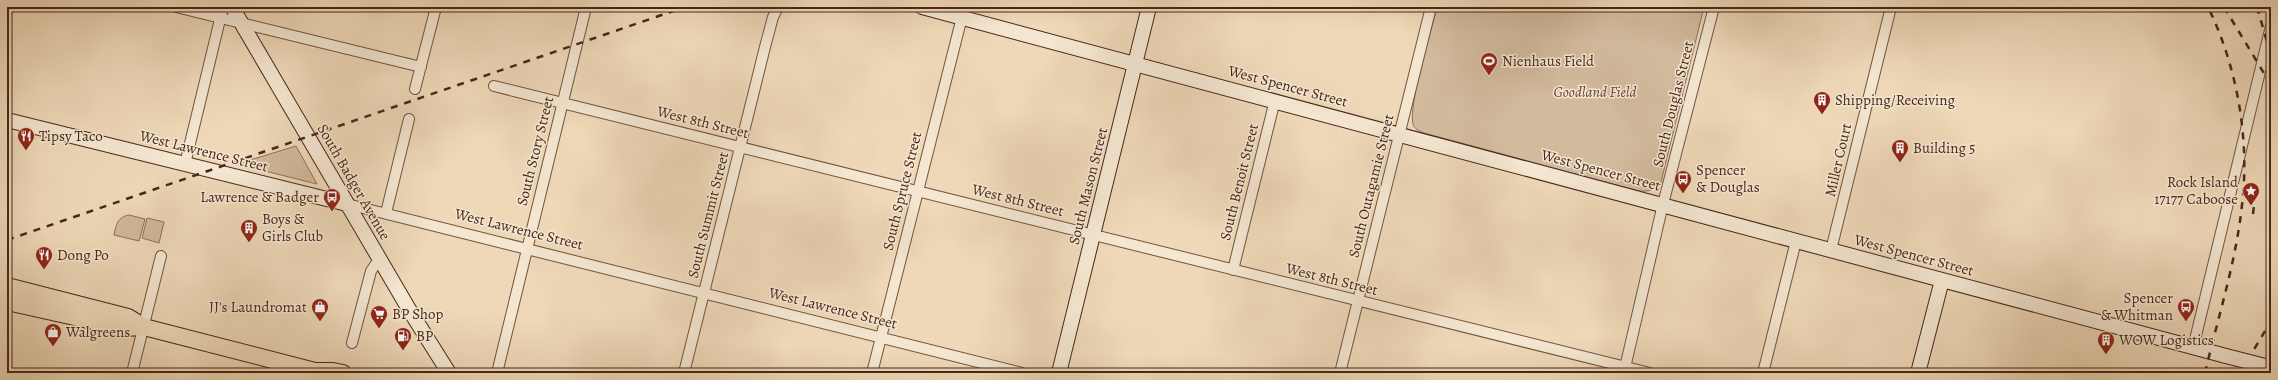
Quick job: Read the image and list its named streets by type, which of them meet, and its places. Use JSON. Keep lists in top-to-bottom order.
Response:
{
  "streets": {
    "street": [
      "West Spencer Street",
      "South Douglas Street",
      "West 8th Street",
      "West Lawrence Street",
      "South Story Street",
      "Miller Court",
      "South Badger Avenue",
      "South Benoit Street",
      "South Mason Street",
      "South Outagamie Street",
      "South Spruce Street",
      "South Summit Street"
    ]
  },
  "crossings": [
    ["West Spencer Street", "South Douglas Street"],
    ["West Spencer Street", "Miller Court"],
    ["West Spencer Street", "South Benoit Street"],
    ["West Spencer Street", "South Mason Street"],
    ["West Spencer Street", "South Outagamie Street"],
    ["West Spencer Street", "South Spruce Street"],
    ["South Douglas Street", "West 8th Street"],
    ["West 8th Street", "South Story Street"],
    ["West 8th Street", "South Benoit Street"],
    ["West 8th Street", "South Mason Street"],
    ["West 8th Street", "South Outagamie Street"],
    ["West 8th Street", "South Spruce Street"],
    ["West 8th Street", "South Summit Street"],
    ["West Lawrence Street", "South Story Street"],
    ["West Lawrence Street", "South Badger Avenue"],
    ["West Lawrence Street", "South Spruce Street"],
    ["West Lawrence Street", "South Summit Street"]
  ],
  "parks": ["Goodland Field"],
  "places": {
    "sports": ["Nienhaus Field"],
    "building": [
      "Shipping/Receiving",
      "Building 5",
      "Boys & Girls Club",
      "WOW Logistics"
    ],
    "restaurant": ["Tipsy Taco", "Dong Po"],
    "bus stop": ["Spencer & Douglas", "Lawrence & Badger", "Spencer & Whitman"],
    "place": ["Rock Island 17177 Caboose"],
    "shop": ["JJ's Laundromat", "Walgreens"],
    "supermarket": ["BP Shop"],
    "fuel station": ["BP"]
  }
}
